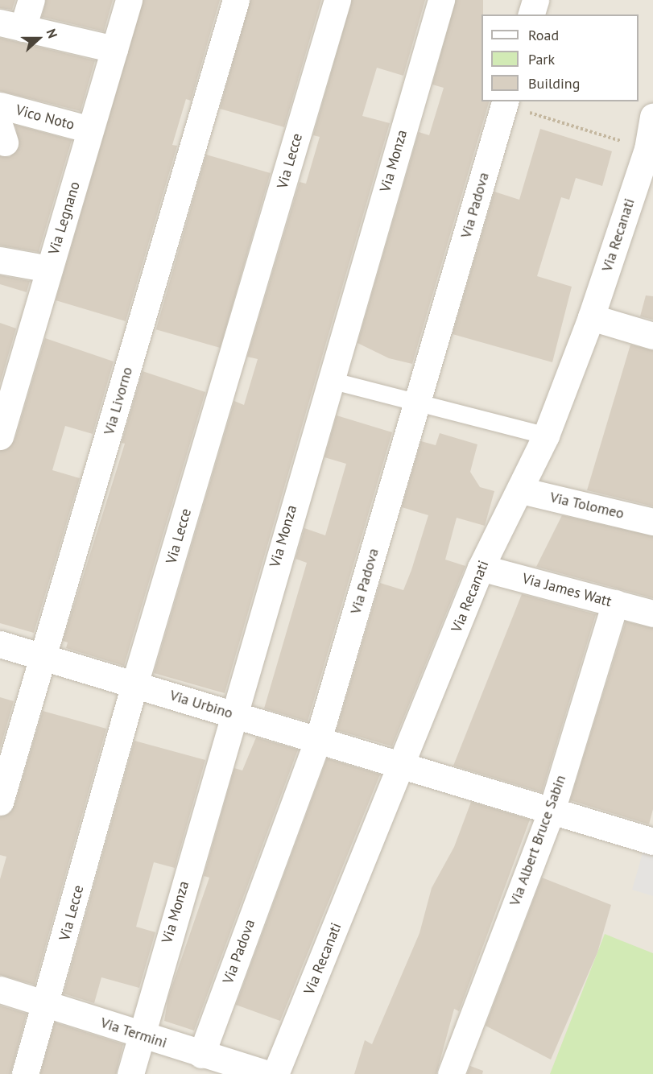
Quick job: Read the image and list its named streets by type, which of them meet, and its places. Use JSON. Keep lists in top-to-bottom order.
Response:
{
  "streets": {
    "street": [
      "Vico Noto",
      "Via Lecce",
      "Via Monza",
      "Via Padova",
      "Via Legnano",
      "Via Recanati",
      "Via Livorno",
      "Via Tolomeo",
      "Via James Watt",
      "Via Urbino",
      "Via Albert Bruce Sabin",
      "Via Termini"
    ]
  },
  "crossings": [
    ["Vico Noto", "Via Legnano"],
    ["Via Lecce", "Via Urbino"],
    ["Via Lecce", "Via Termini"],
    ["Via Monza", "Via Urbino"],
    ["Via Monza", "Via Termini"],
    ["Via Padova", "Via Urbino"],
    ["Via Padova", "Via Termini"],
    ["Via Recanati", "Via Tolomeo"],
    ["Via Recanati", "Via James Watt"],
    ["Via Recanati", "Via Urbino"],
    ["Via Livorno", "Via Urbino"],
    ["Via James Watt", "Via Albert Bruce Sabin"],
    ["Via Urbino", "Via Albert Bruce Sabin"]
  ],
  "legend": ["Road", "Park", "Building"],
  "north": "right"
}
